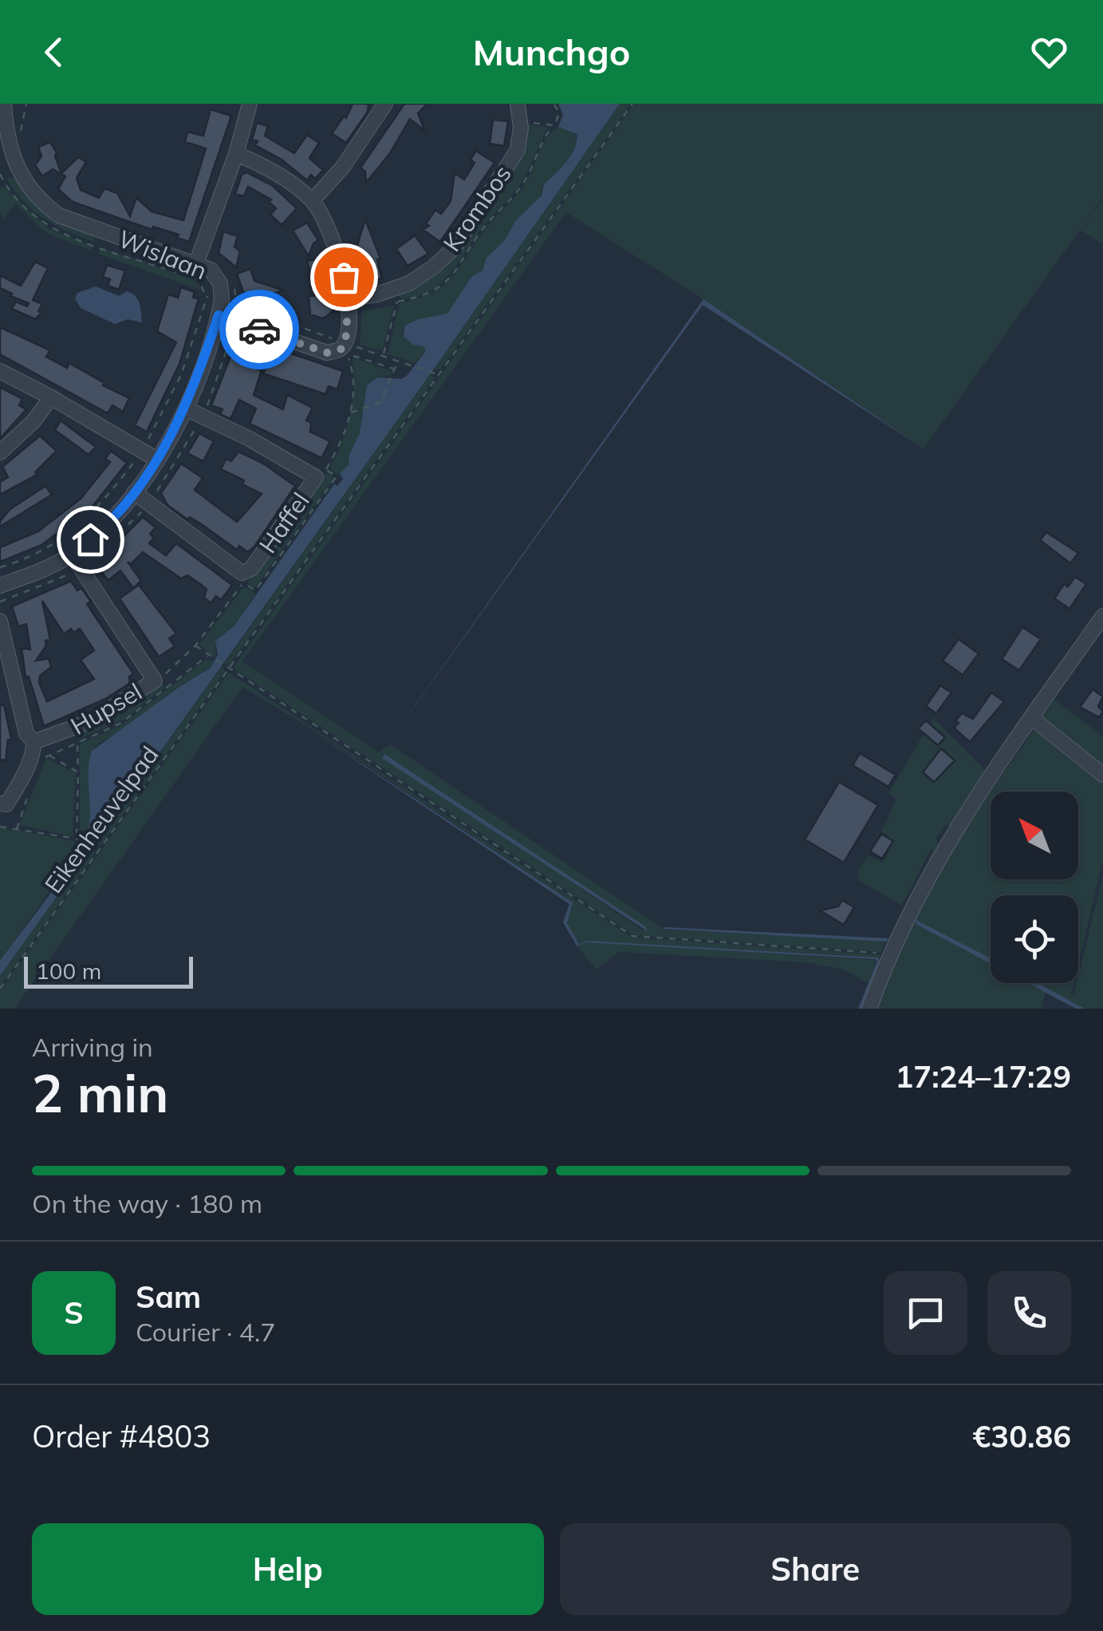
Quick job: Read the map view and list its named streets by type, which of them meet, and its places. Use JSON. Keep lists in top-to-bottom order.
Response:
{
  "streets": {
    "street": [
      "Krombos",
      "Wislaan",
      "Haffel",
      "Hupsel"
    ],
    "path": ["Eikenheuvelpad"]
  },
  "crossings": [
    ["Wislaan", "Haffel"],
    ["Wislaan", "Hupsel"]
  ],
  "scale_bar": "100 m",
  "north": "top left",
  "page": {
    "header": "Munchgo",
    "scale": "100 m",
    "heading": ["2 min", "Arriving in", "17:24–17:29"],
    "panel": [
      "Sam",
      "Courier · 4.7",
      "Order #4803",
      "€30.86"
    ],
    "bar": "On the way · 180 m",
    "round": "S",
    "buttons": ["Help", "Share"]
  }
}
